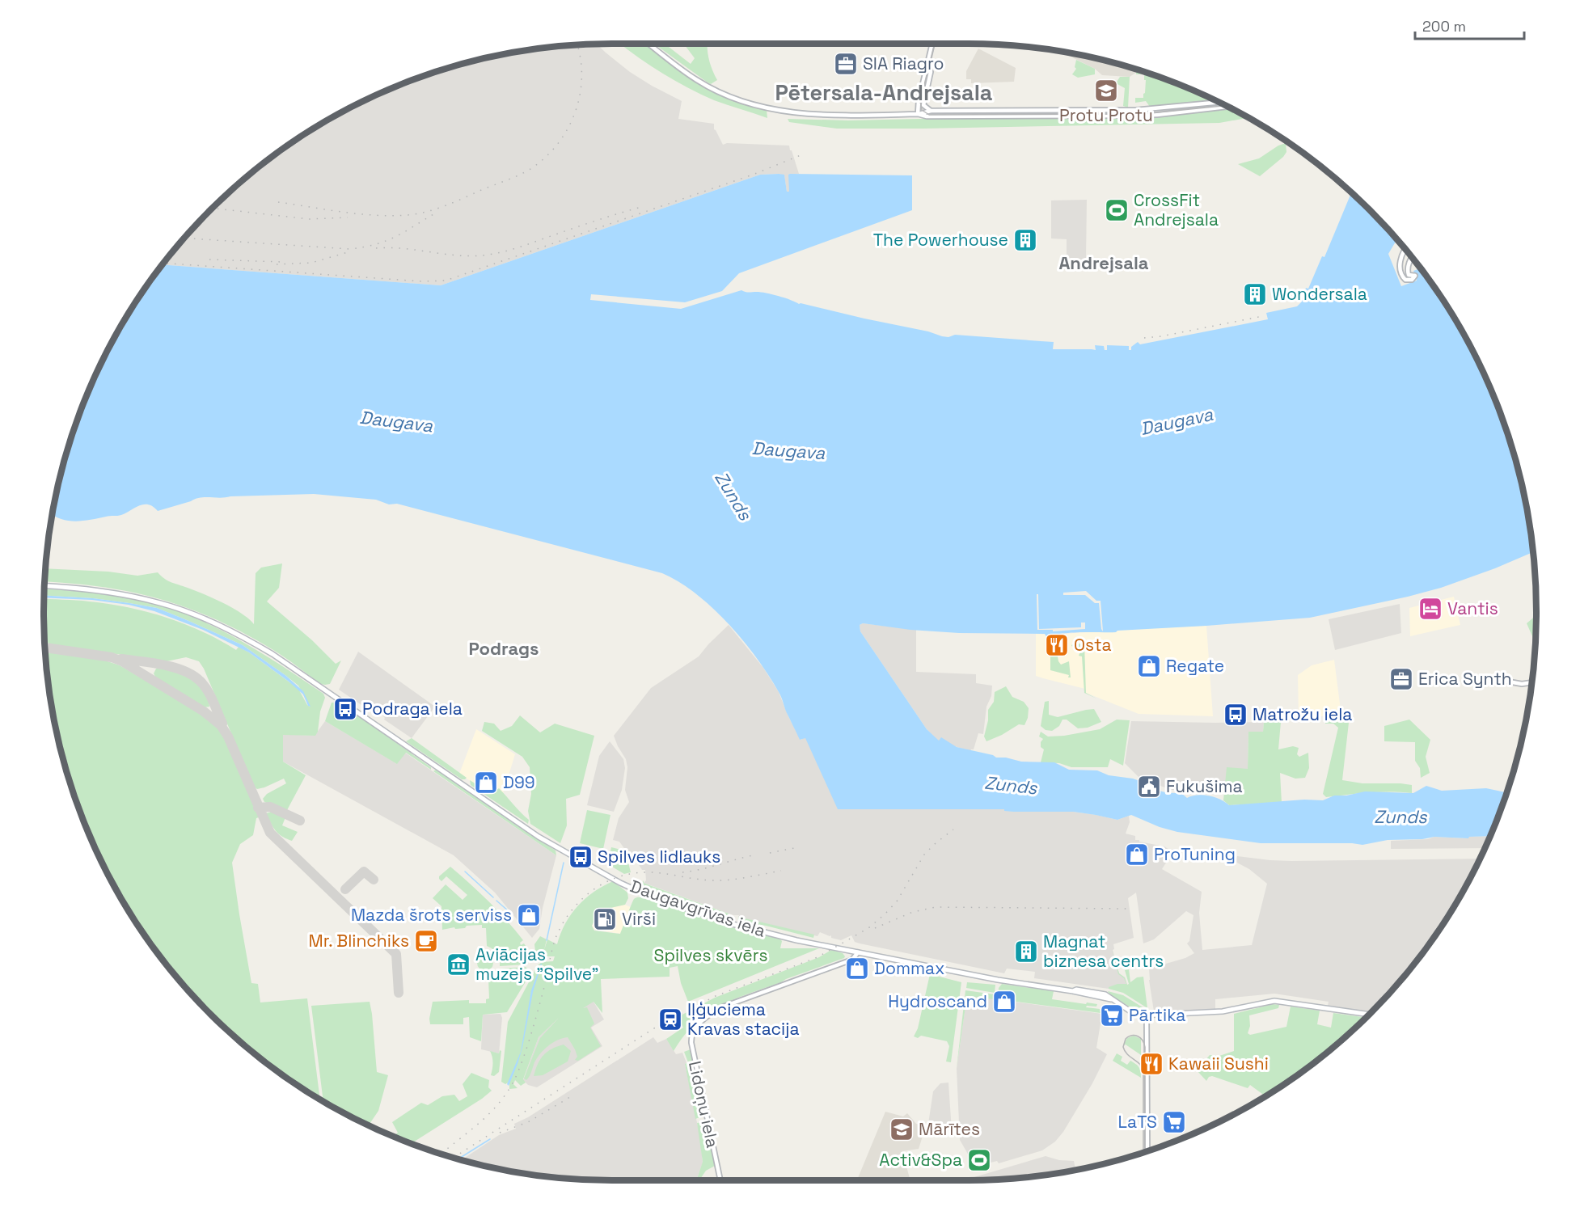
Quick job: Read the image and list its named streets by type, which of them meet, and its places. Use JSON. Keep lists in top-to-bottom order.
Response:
{
  "streets": {
    "main road": ["Daugavgrīvas iela"],
    "street": ["Lidoņu iela"]
  },
  "crossings": [
    ["Daugavgrīvas iela", "Lidoņu iela"]
  ],
  "districts": ["Pētersala-Andrejsala", "Andrejsala", "Podrags"],
  "water": ["Daugava", "Zunds"],
  "parks": ["Spilves skvērs"],
  "places": {
    "office": ["SIA Riagro", "Erica Synth"],
    "school or university": ["Protu Protu", "Mārītes"],
    "sports": ["CrossFit Andrejsala", "Activ&Spa"],
    "building": ["The Powerhouse", "Wondersala", "Magnat biznesa centrs"],
    "hotel": ["Vantis"],
    "restaurant": ["Osta", "Kawaii Sushi"],
    "shop": [
      "Regate",
      "D99",
      "ProTuning",
      "Mazda šrots serviss",
      "Dommax",
      "Hydroscand"
    ],
    "bus stop": ["Podraga iela", "Matrožu iela", "Spilves lidlauks"],
    "public building": ["Fukušima"],
    "fuel station": ["Virši"],
    "cafe": ["Mr. Blinchiks"],
    "museum": ["Aviācijas muzejs \"Spilve\""],
    "supermarket": ["Pārtika", "LaTS"],
    "station": ["Iļģuciema Kravas stacija"]
  },
  "scale_bar": "200 m"
}
